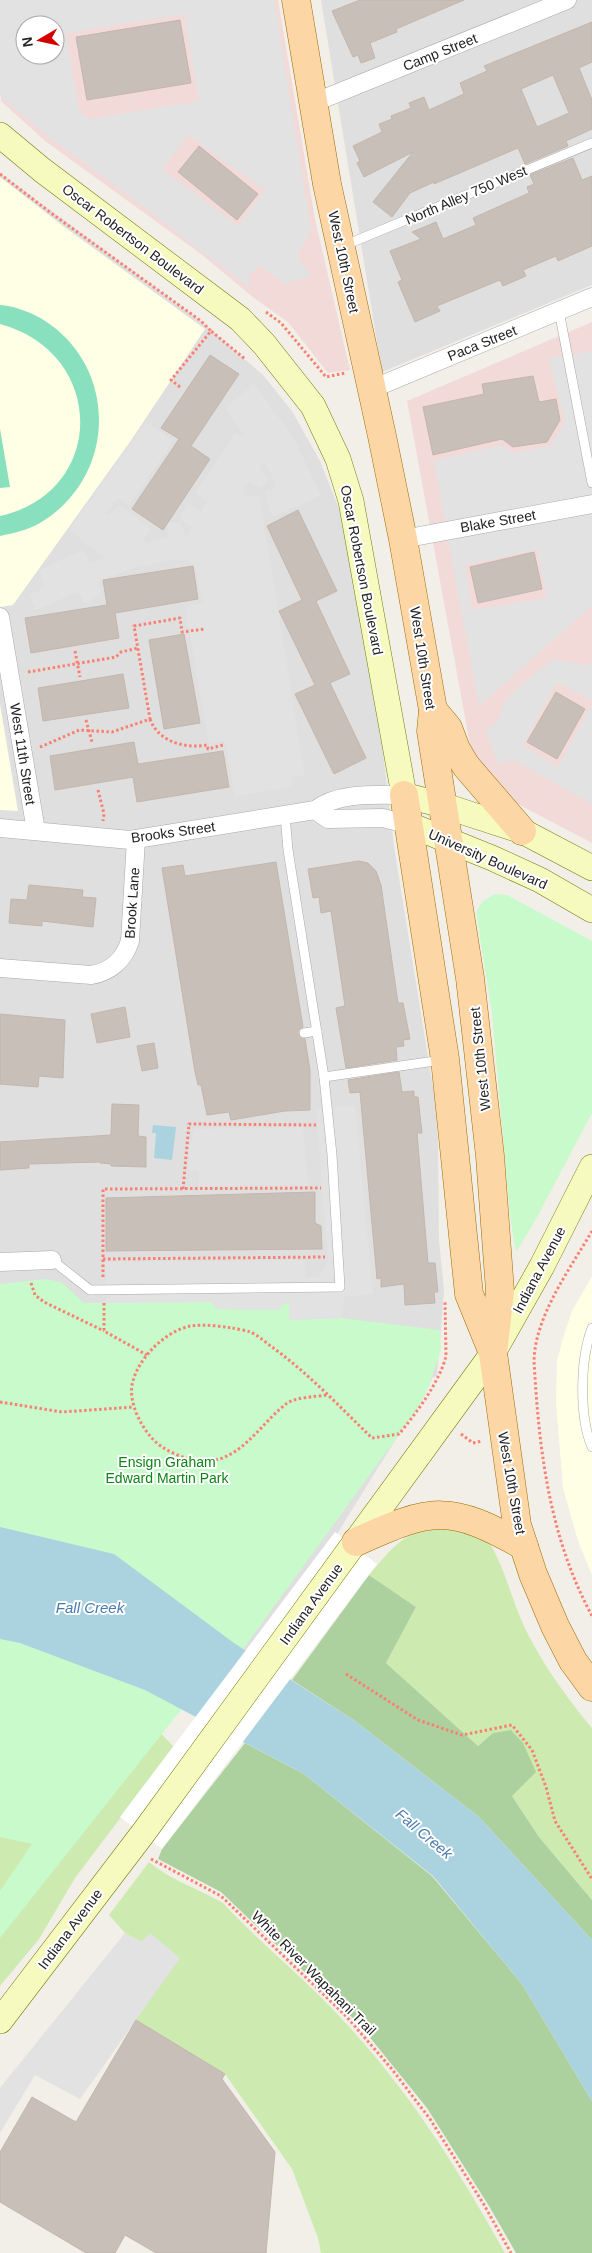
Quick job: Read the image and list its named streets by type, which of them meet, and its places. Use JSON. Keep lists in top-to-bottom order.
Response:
{
  "streets": {
    "main road": [
      "Oscar Robertson Boulevard",
      "West 10th Street",
      "University Boulevard",
      "Indiana Avenue"
    ],
    "street": [
      "Camp Street",
      "Paca Street",
      "Blake Street",
      "West 11th Street",
      "Brooks Street",
      "Brook Lane"
    ],
    "lane": ["North Alley 750 West"],
    "path": ["White River Wapahani Trail"]
  },
  "crossings": [
    ["Camp Street", "West 10th Street"],
    ["North Alley 750 West", "West 10th Street"],
    ["Oscar Robertson Boulevard", "West 10th Street"],
    ["Oscar Robertson Boulevard", "Brooks Street"],
    ["Oscar Robertson Boulevard", "University Boulevard"],
    ["West 10th Street", "Paca Street"],
    ["West 10th Street", "Blake Street"],
    ["West 10th Street", "University Boulevard"],
    ["West 10th Street", "Indiana Avenue"],
    ["West 11th Street", "Brooks Street"],
    ["Brooks Street", "Brook Lane"],
    ["Indiana Avenue", "White River Wapahani Trail"]
  ],
  "water": ["Fall Creek"],
  "parks": ["Ensign Graham Edward Martin Park"],
  "north": "left"
}
